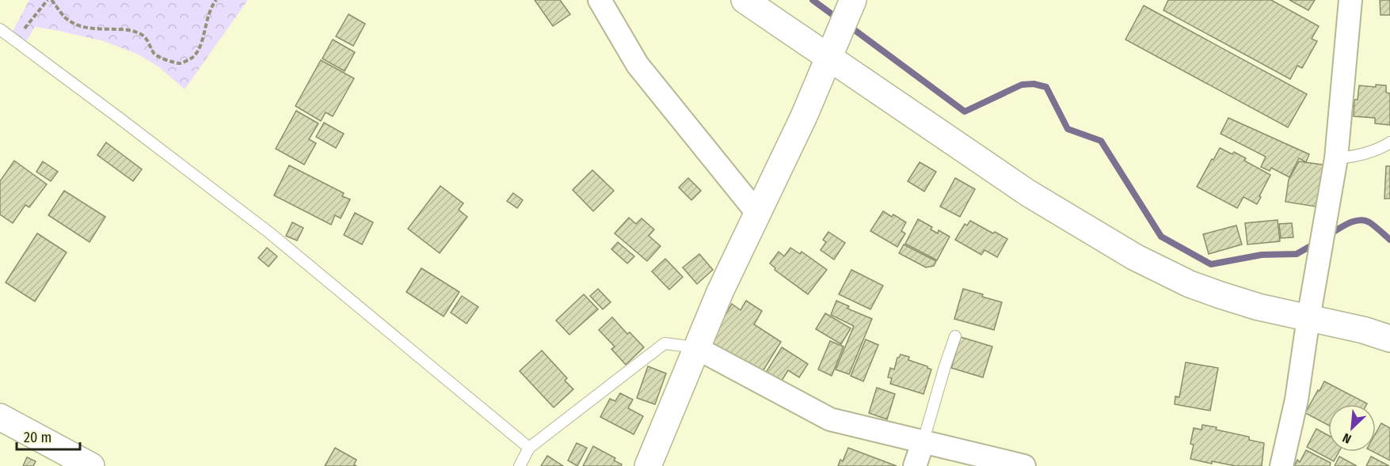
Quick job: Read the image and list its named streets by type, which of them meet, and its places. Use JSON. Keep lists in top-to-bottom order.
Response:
{
  "scale_bar": "20 m",
  "north": "bottom left"
}
